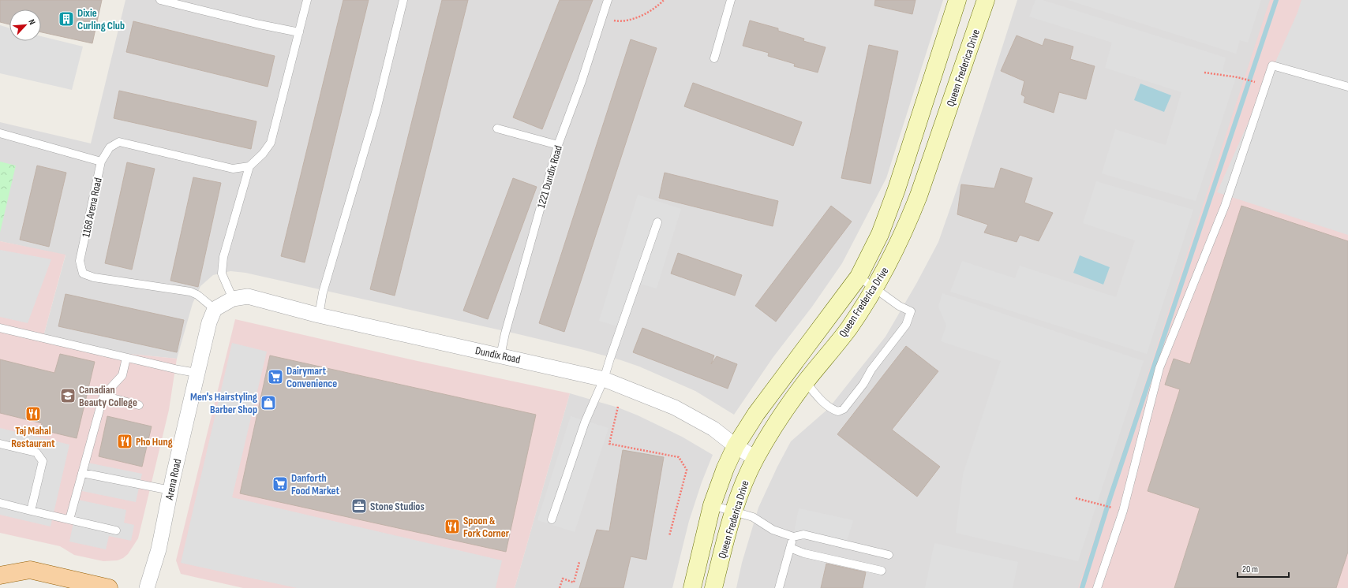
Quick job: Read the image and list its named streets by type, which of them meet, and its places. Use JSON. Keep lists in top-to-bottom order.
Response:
{
  "streets": {
    "street": ["Queen Frederica Drive", "Dundix Road", "Arena Road"],
    "lane": ["1221 Dundix Road", "1168 Arena Road"]
  },
  "crossings": [
    ["Queen Frederica Drive", "Dundix Road"],
    ["1221 Dundix Road", "Dundix Road"],
    ["1168 Arena Road", "Dundix Road"],
    ["1168 Arena Road", "Arena Road"],
    ["Dundix Road", "Arena Road"]
  ],
  "places": {
    "building": ["Dixie Curling Club"],
    "supermarket": ["Dairymart Convenience", "Danforth Food Market"],
    "school or university": ["Canadian Beauty College"],
    "shop": ["Men's Hairstyling Barber Shop"],
    "restaurant": ["Taj Mahal Restaurant", "Pho Hung", "Spoon & Fork Corner"],
    "office": ["Stone Studios"]
  },
  "scale_bar": "20 m",
  "north": "top right"
}
